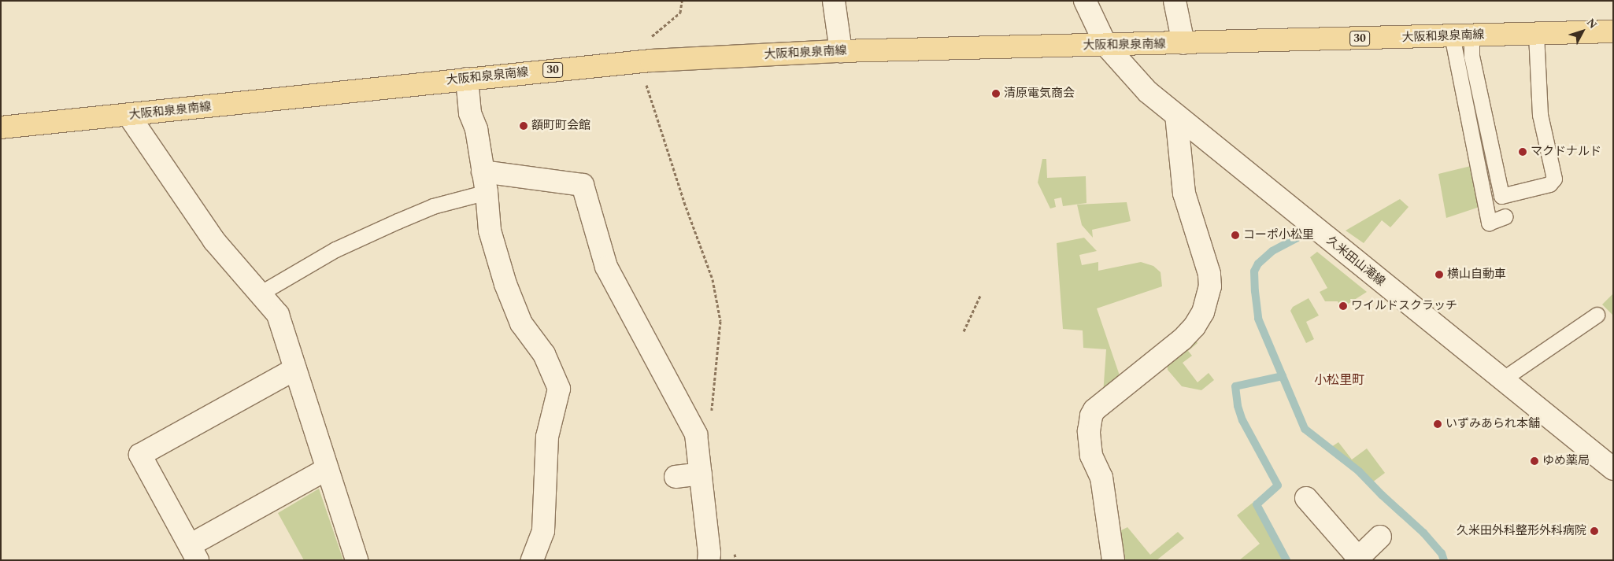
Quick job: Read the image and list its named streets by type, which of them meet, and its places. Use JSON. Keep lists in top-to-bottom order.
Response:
{
  "streets": {
    "main road": ["大阪和泉泉南線", "30"],
    "street": ["久米田山滝線"]
  },
  "crossings": [
    ["大阪和泉泉南線", "久米田山滝線"]
  ],
  "districts": ["小松里町"],
  "places": [
    "清原電気商会",
    "額町町会館",
    "マクドナルド",
    "コーポ小松里",
    "横山自動車",
    "ワイルドスクラッチ",
    "いずみあられ本舗",
    "ゆめ薬局",
    "久米田外科整形外科病院"
  ],
  "north": "top right"
}
